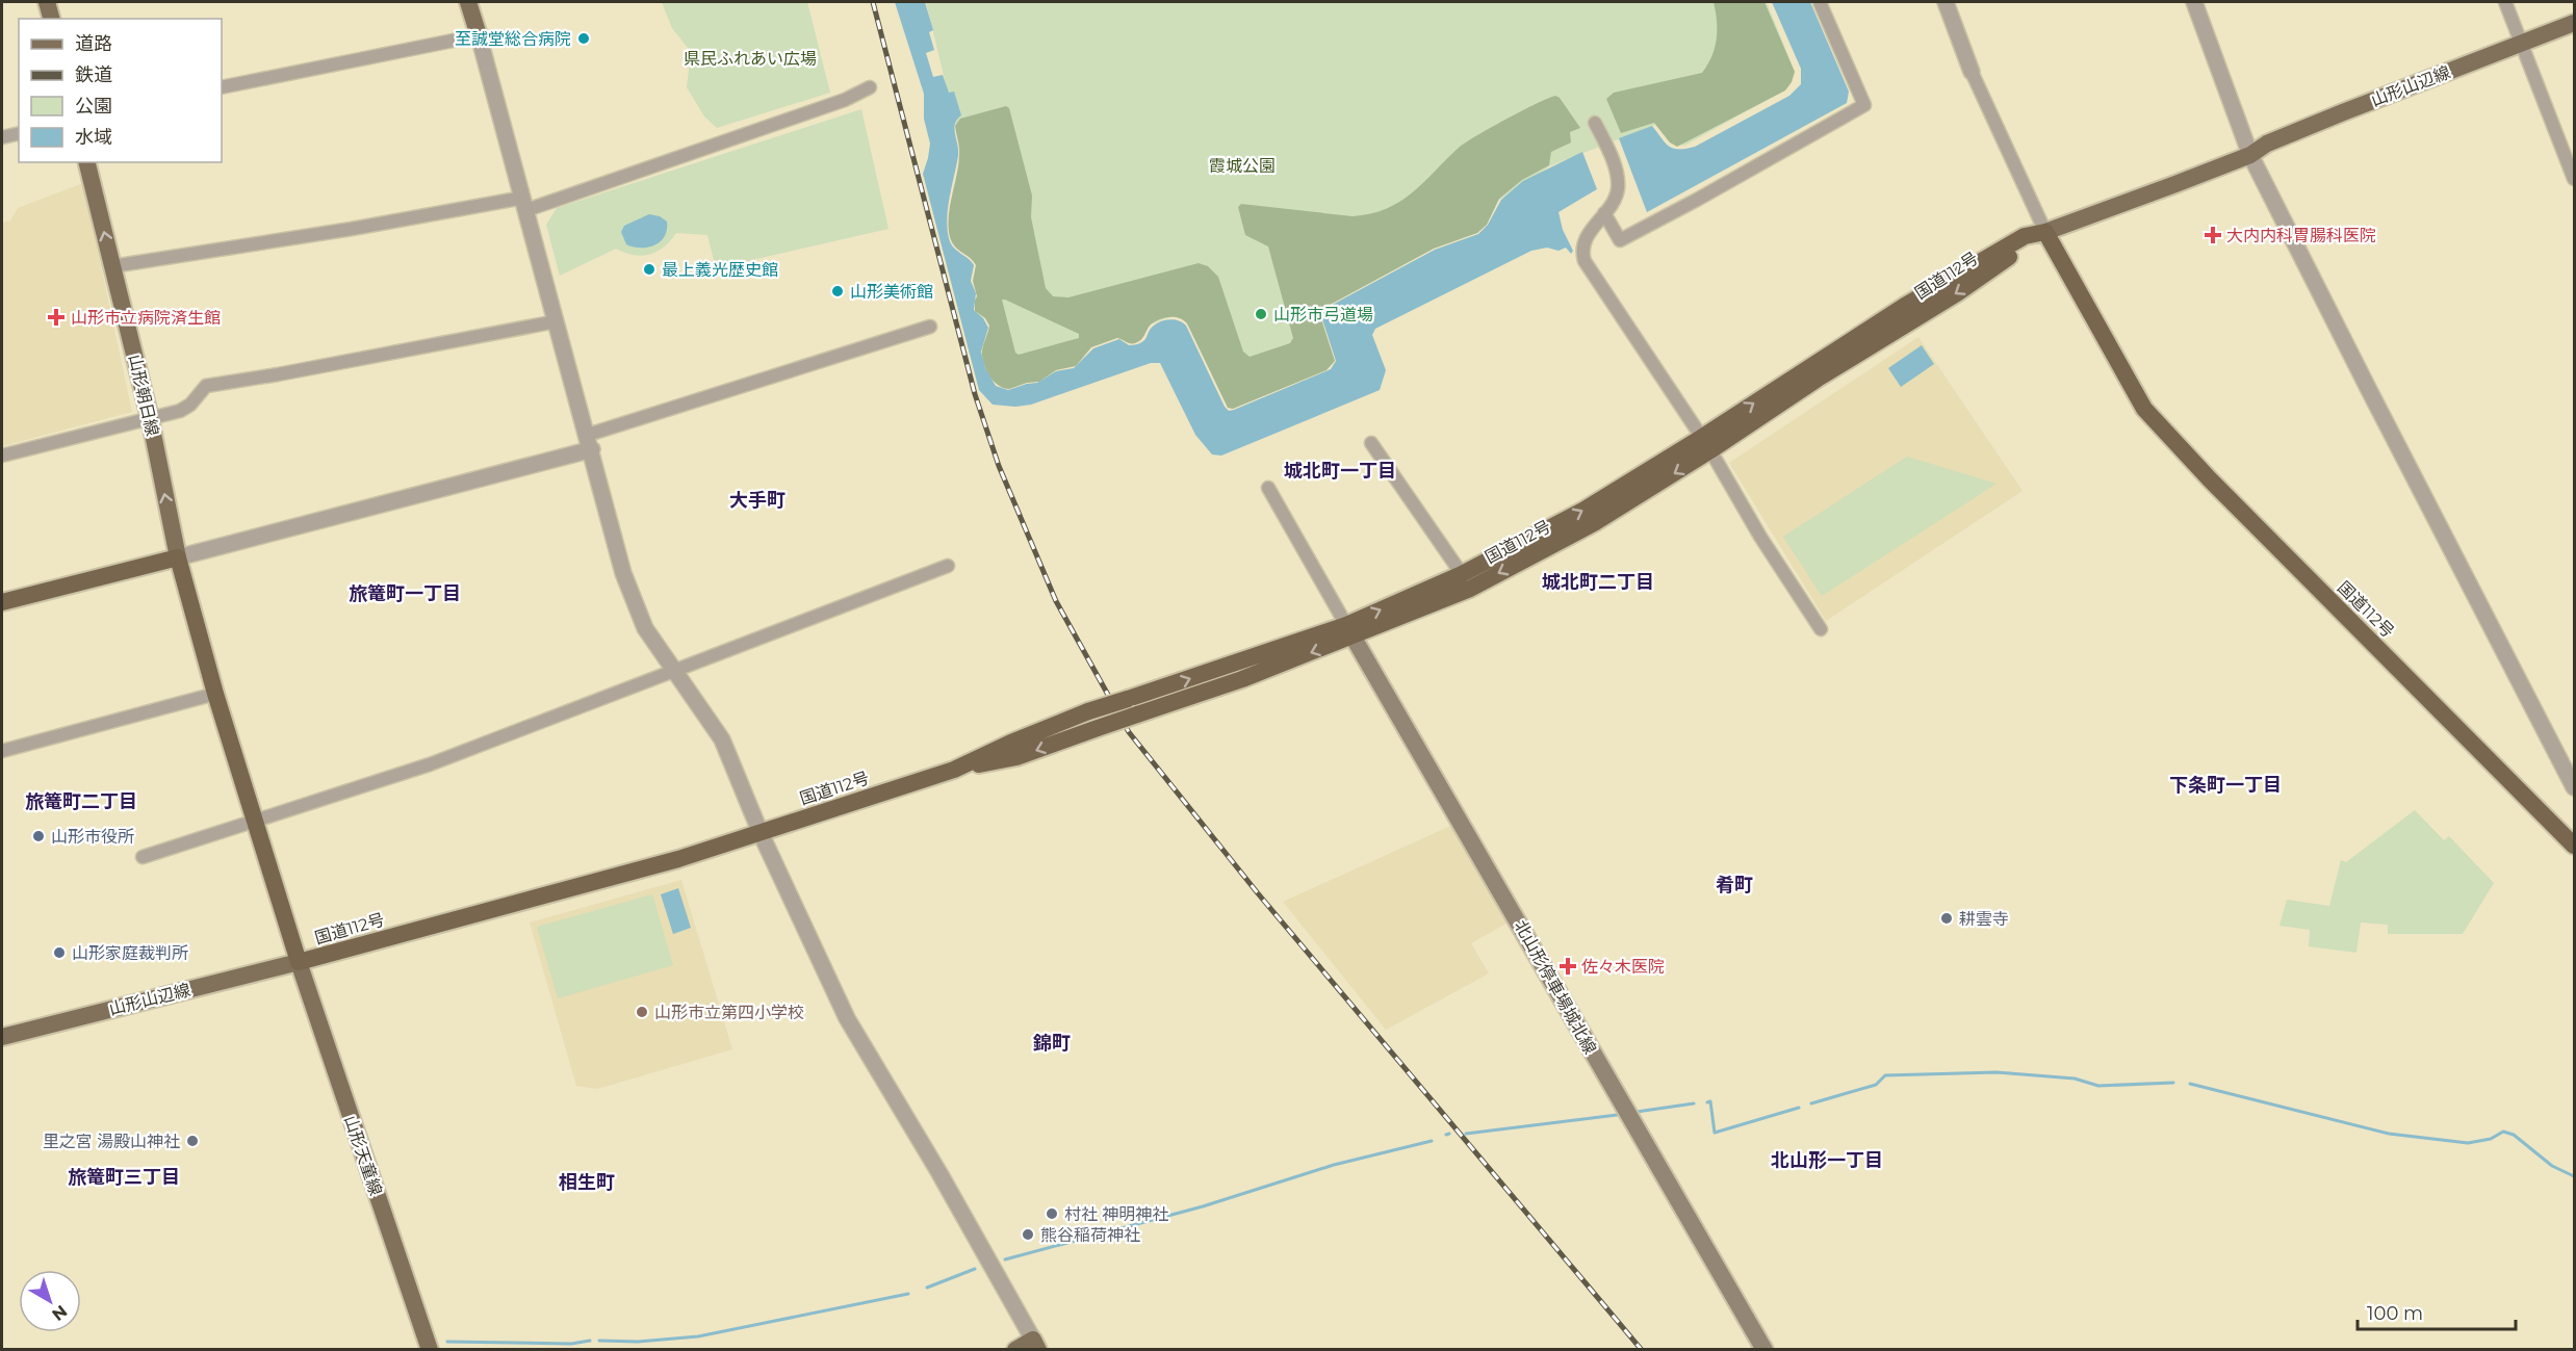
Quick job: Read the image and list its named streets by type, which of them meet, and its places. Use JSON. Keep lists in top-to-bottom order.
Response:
{
  "streets": {
    "highway": ["国道112号"],
    "main road": [
      "山形山辺線",
      "山形朝日線",
      "北山形停車場城北線",
      "山形天童線"
    ]
  },
  "crossings": [
    ["山形山辺線", "国道112号"],
    ["山形山辺線", "山形天童線"],
    ["国道112号", "山形朝日線"],
    ["国道112号", "北山形停車場城北線"],
    ["国道112号", "山形天童線"]
  ],
  "one_way": ["山形朝日線"],
  "districts": [
    "城北町一丁目",
    "大手町",
    "城北町二丁目",
    "旅篭町一丁目",
    "下条町一丁目",
    "旅篭町二丁目",
    "肴町",
    "錦町",
    "北山形一丁目",
    "旅篭町三丁目",
    "相生町"
  ],
  "parks": ["県民ふれあい広場", "霞城公園"],
  "places": {
    "other": [
      "至誠堂総合病院",
      "最上義光歴史館",
      "山形美術館",
      "山形市弓道場",
      "山形市役所",
      "耕雲寺",
      "山形家庭裁判所",
      "山形市立第四小学校",
      "里之宮 湯殿山神社",
      "村社 神明神社",
      "熊谷稲荷神社"
    ],
    "health": ["大内内科胃腸科医院", "山形市立病院済生館", "佐々木医院"]
  },
  "legend": [
    "道路",
    "鉄道",
    "公園",
    "水域"
  ],
  "scale_bar": "100 m",
  "north": "bottom right"
}
